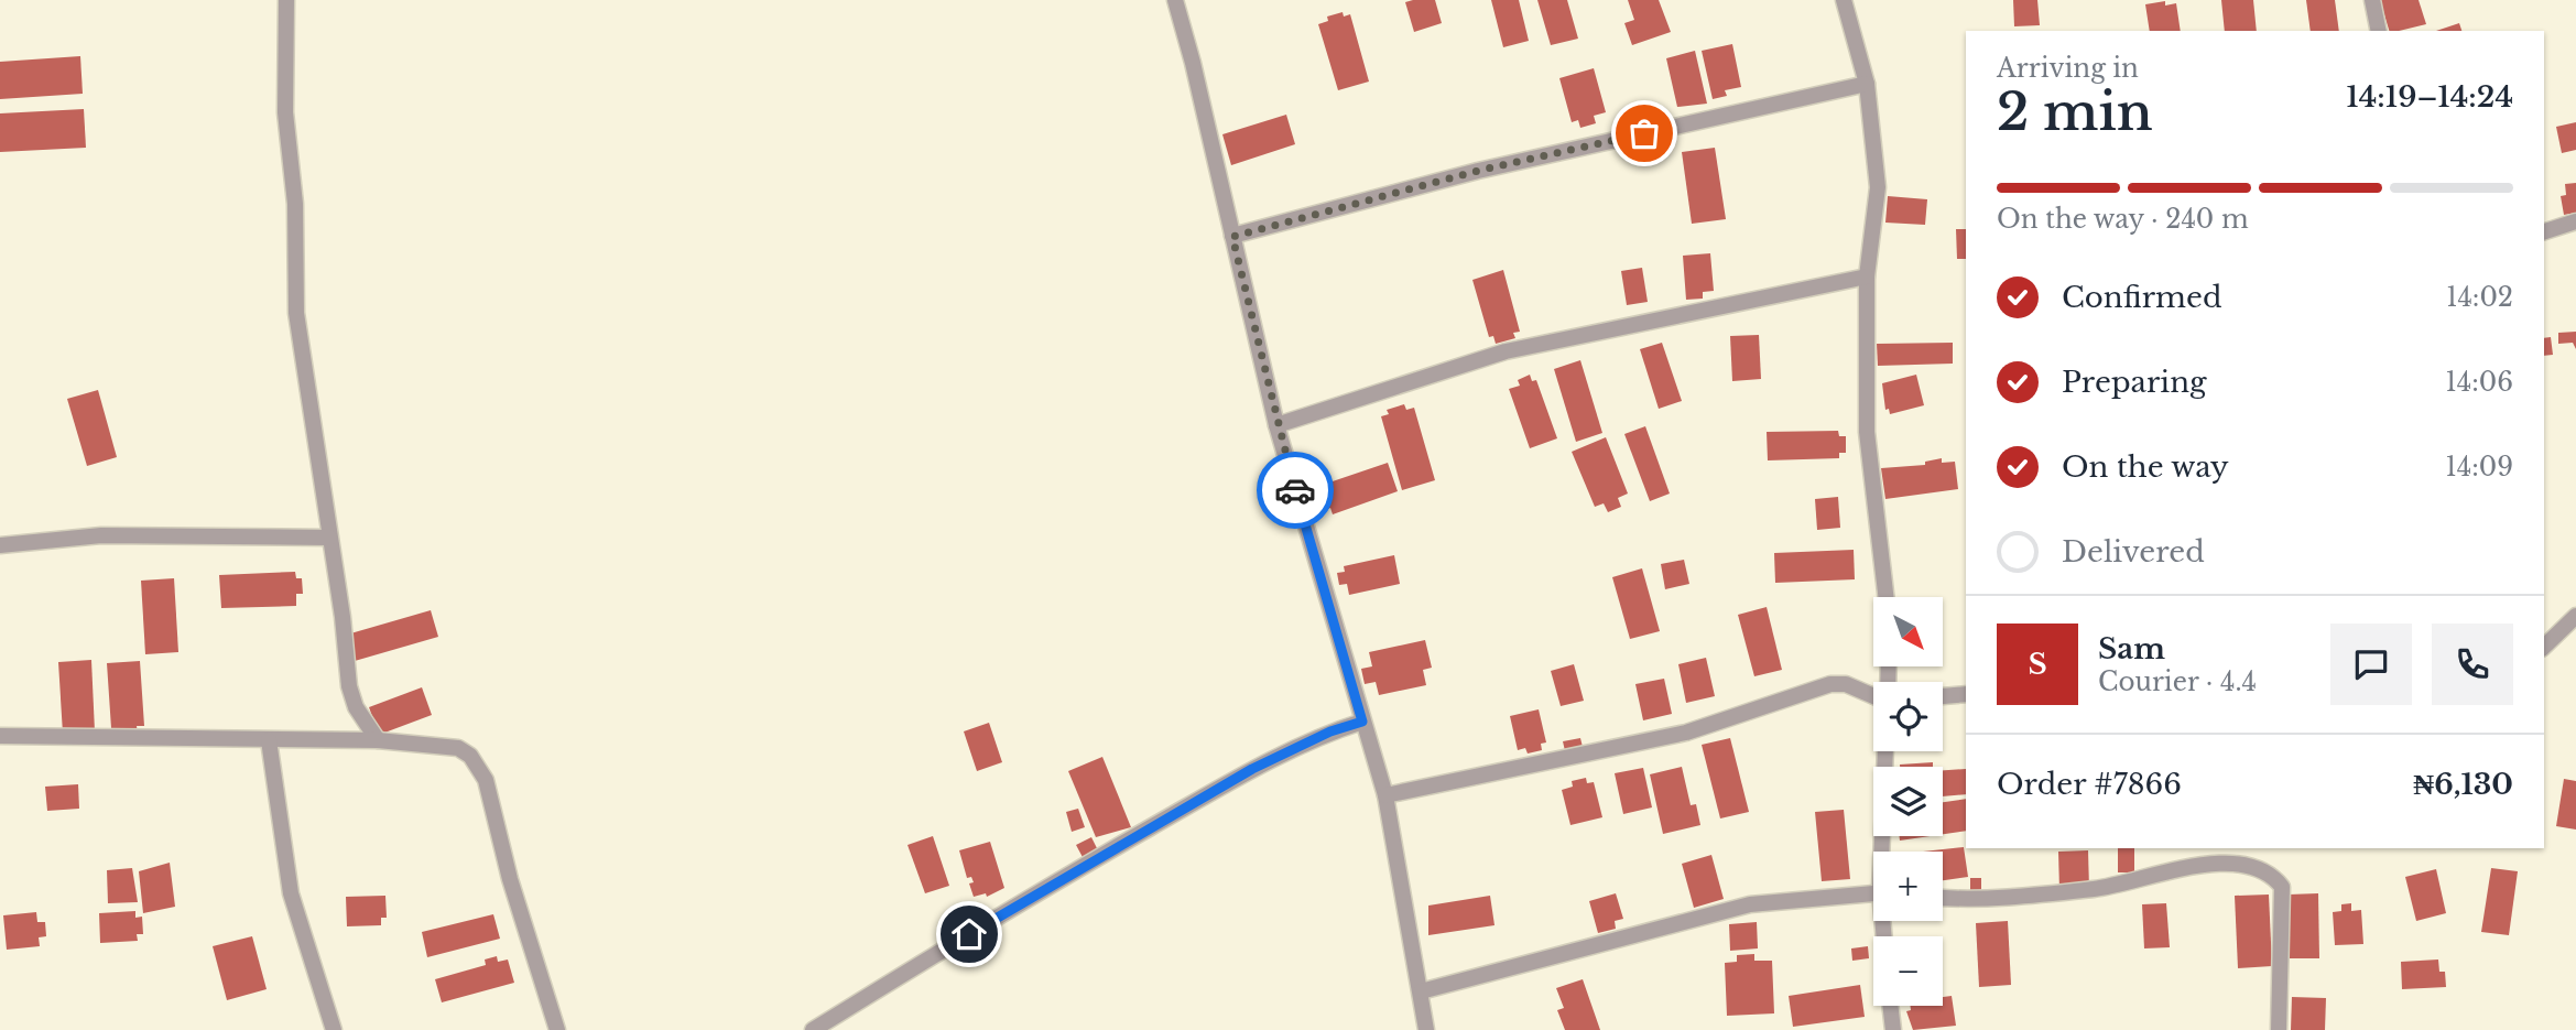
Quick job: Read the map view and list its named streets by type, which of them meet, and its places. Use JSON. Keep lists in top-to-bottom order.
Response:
{
  "north": "bottom right",
  "page": {
    "heading": ["2 min", "Arriving in", "14:19–14:24"],
    "panel": [
      "Sam",
      "Courier · 4.4",
      "Order #7866",
      "₦6,130"
    ],
    "bar": "On the way · 240 m",
    "list": [
      ["Confirmed", "14:02"],
      ["Preparing", "14:06"],
      ["On the way", "14:09"],
      "Delivered"
    ],
    "map_buttons": ["+", "−"],
    "round": "S"
  }
}
